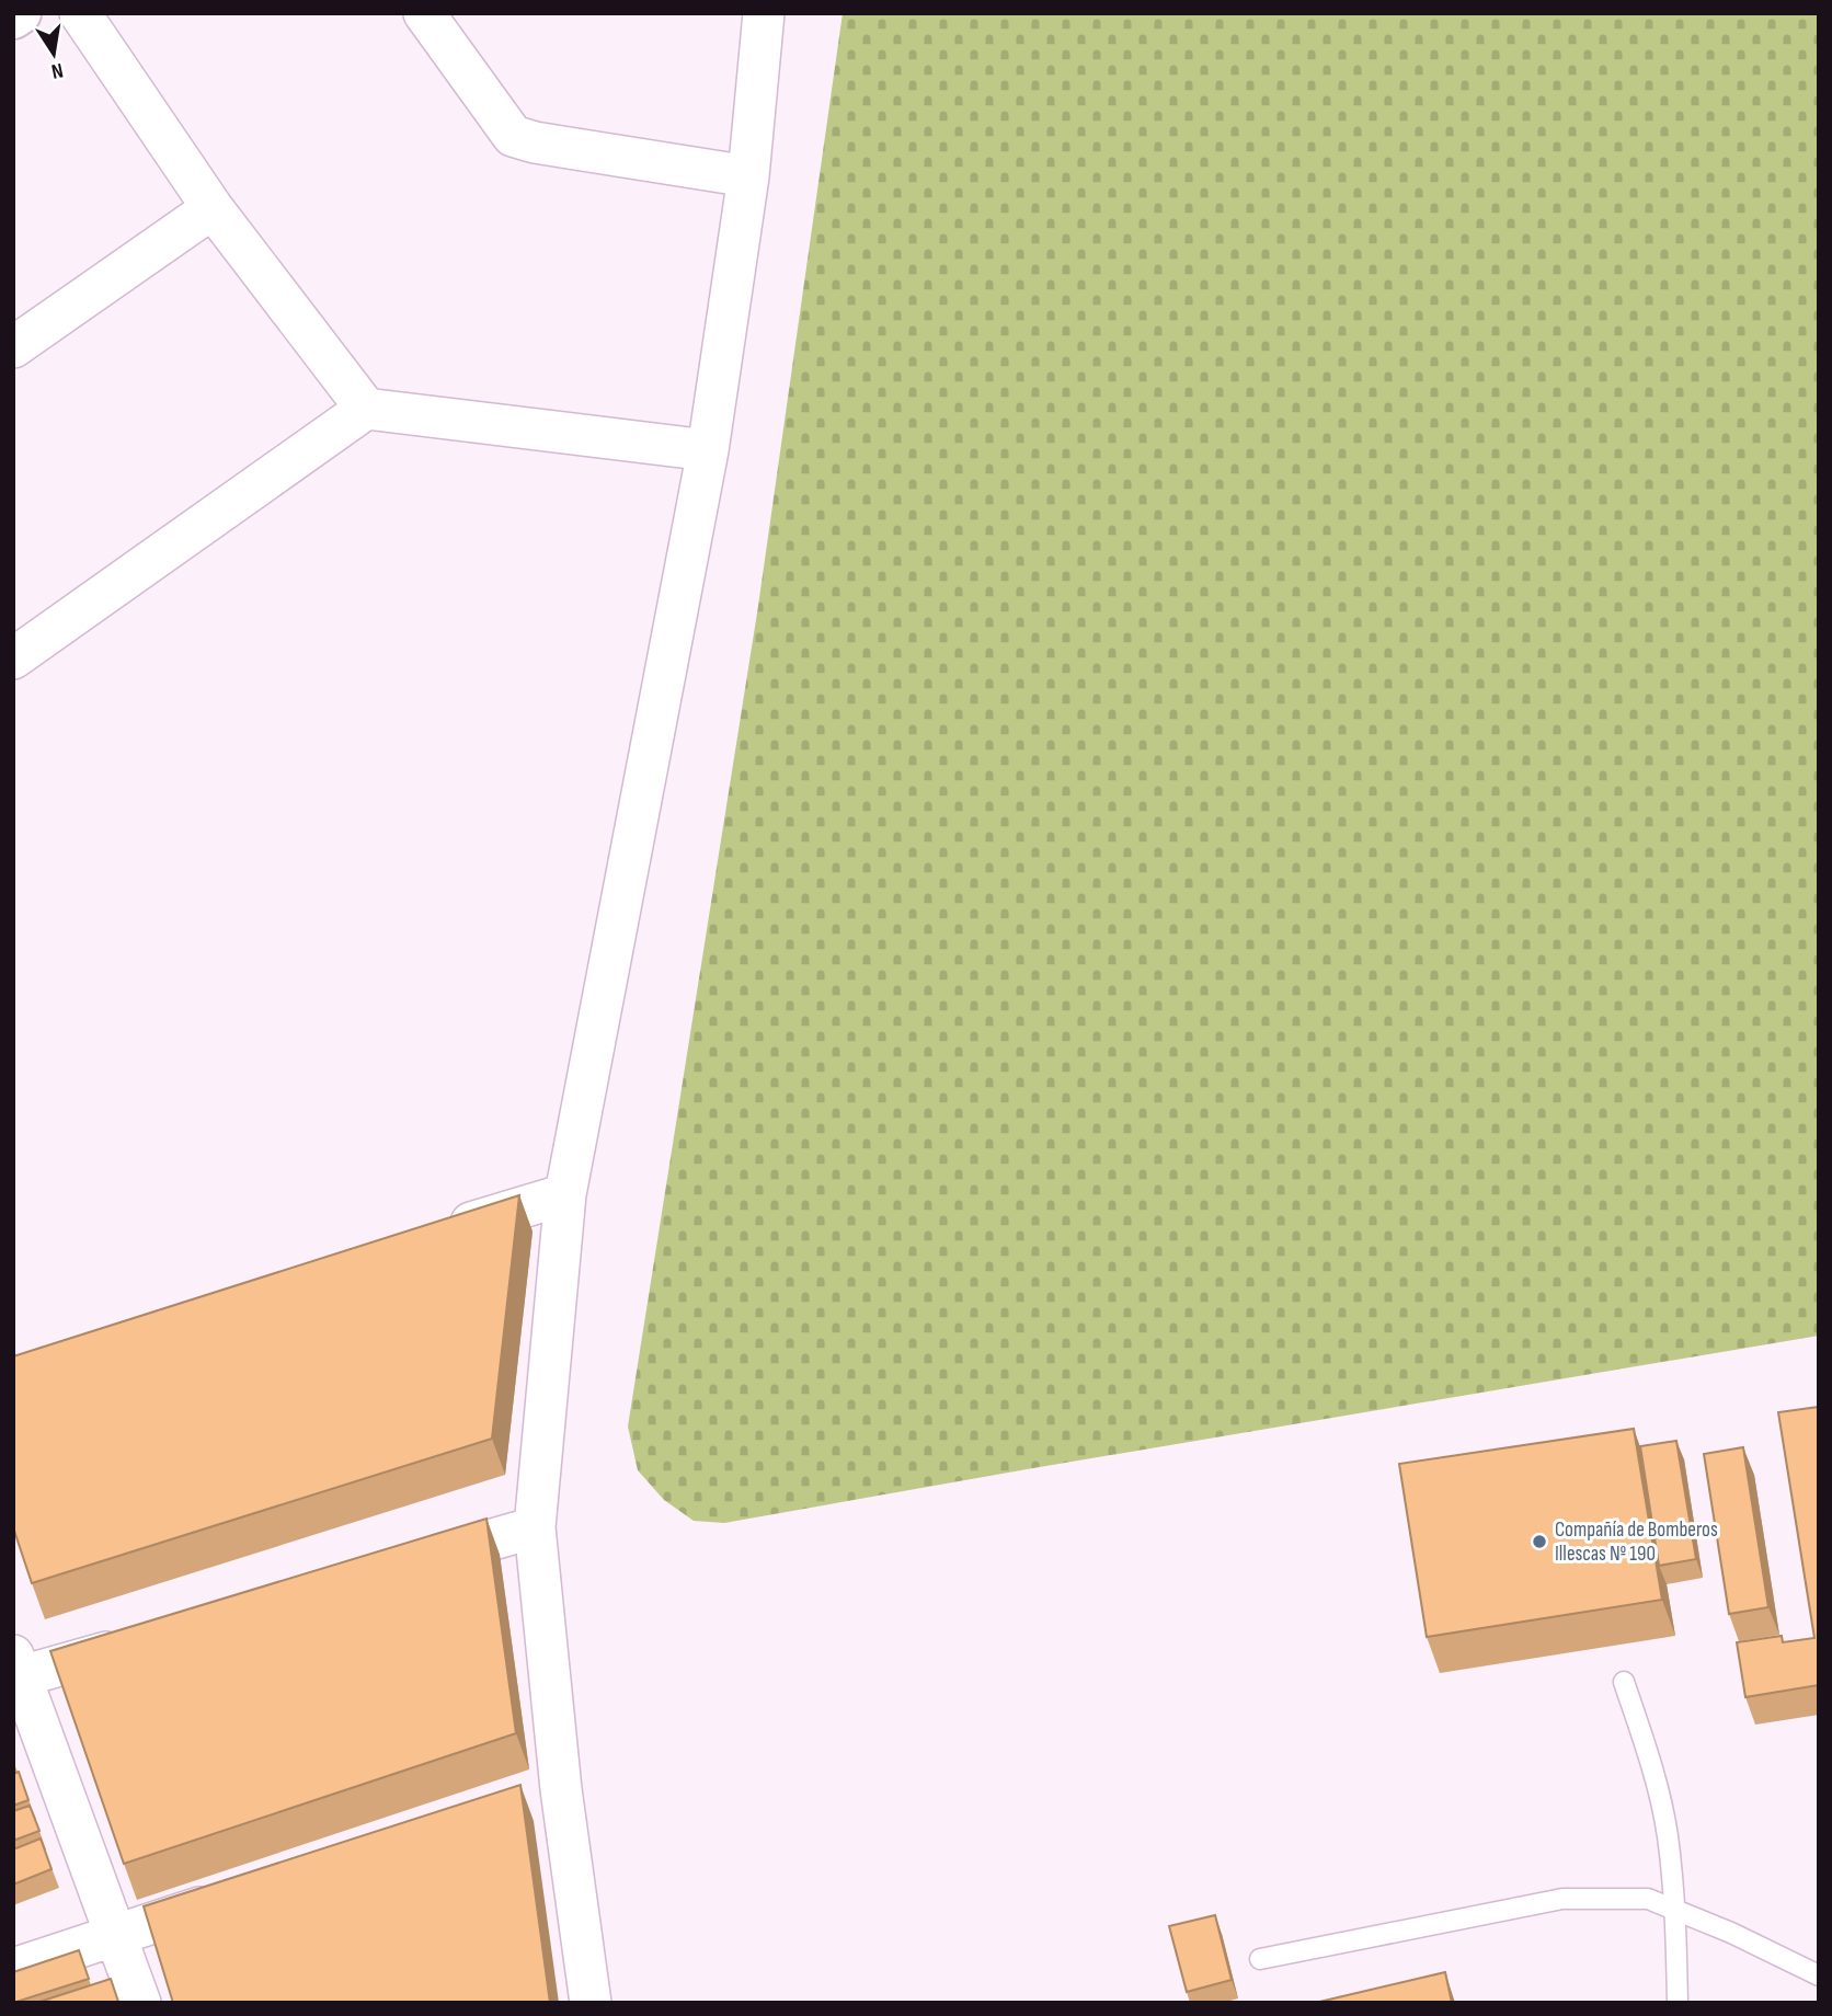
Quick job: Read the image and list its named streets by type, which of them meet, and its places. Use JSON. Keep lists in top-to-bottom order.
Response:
{
  "places": ["Compañía de Bomberos Illescas Nº 190"],
  "north": "bottom"
}
